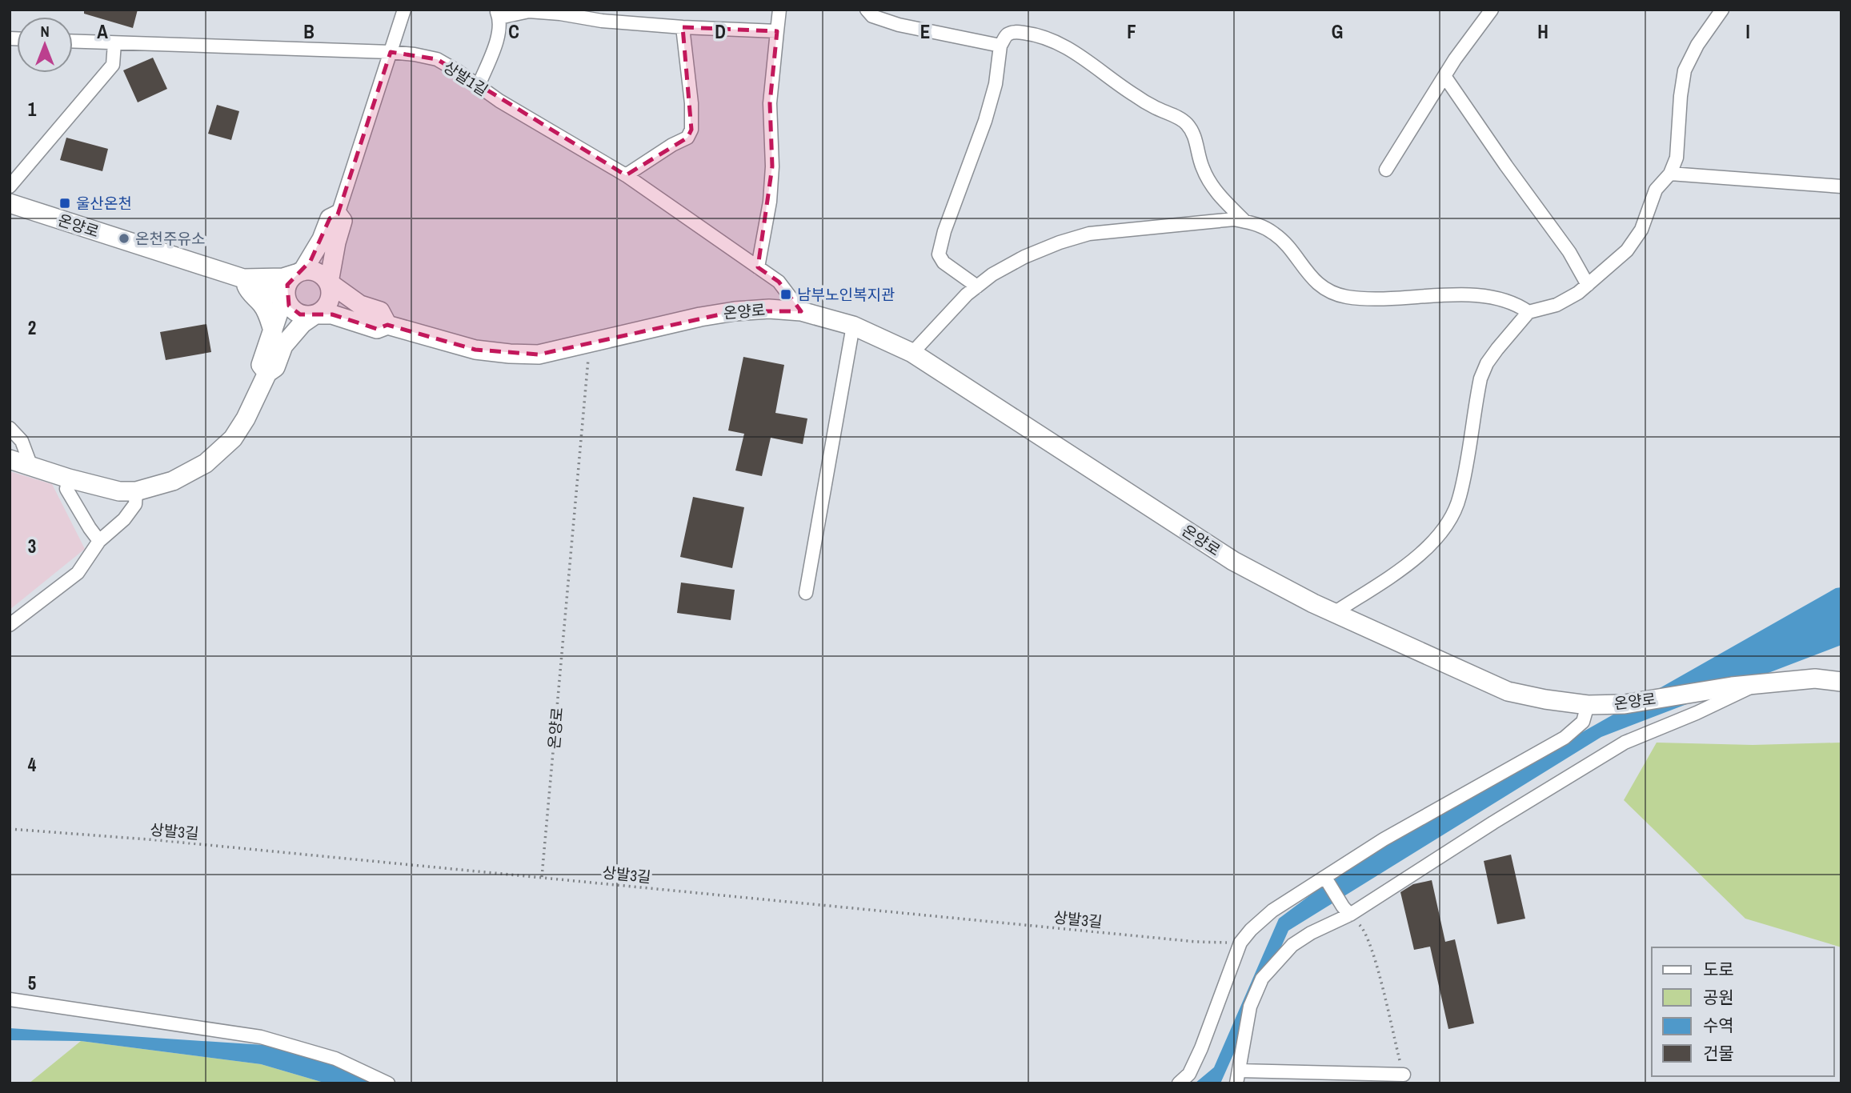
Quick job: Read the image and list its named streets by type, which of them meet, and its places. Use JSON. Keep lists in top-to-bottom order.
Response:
{
  "streets": {
    "main road": ["온양로"],
    "street": ["상발1길"],
    "path": ["상발3길"]
  },
  "crossings": [
    ["상발1길", "온양로"],
    ["온양로", "상발3길"]
  ],
  "places": {
    "transit": ["울산온천", "남부노인복지관"],
    "other": ["온천주유소"]
  },
  "legend": [
    "도로",
    "공원",
    "수역",
    "건물"
  ],
  "north": "top",
  "grid": {
    "columns": [
      "A",
      "B",
      "C",
      "D",
      "E",
      "F",
      "G",
      "H",
      "I"
    ],
    "rows": [
      "1",
      "2",
      "3",
      "4",
      "5"
    ]
  }
}
